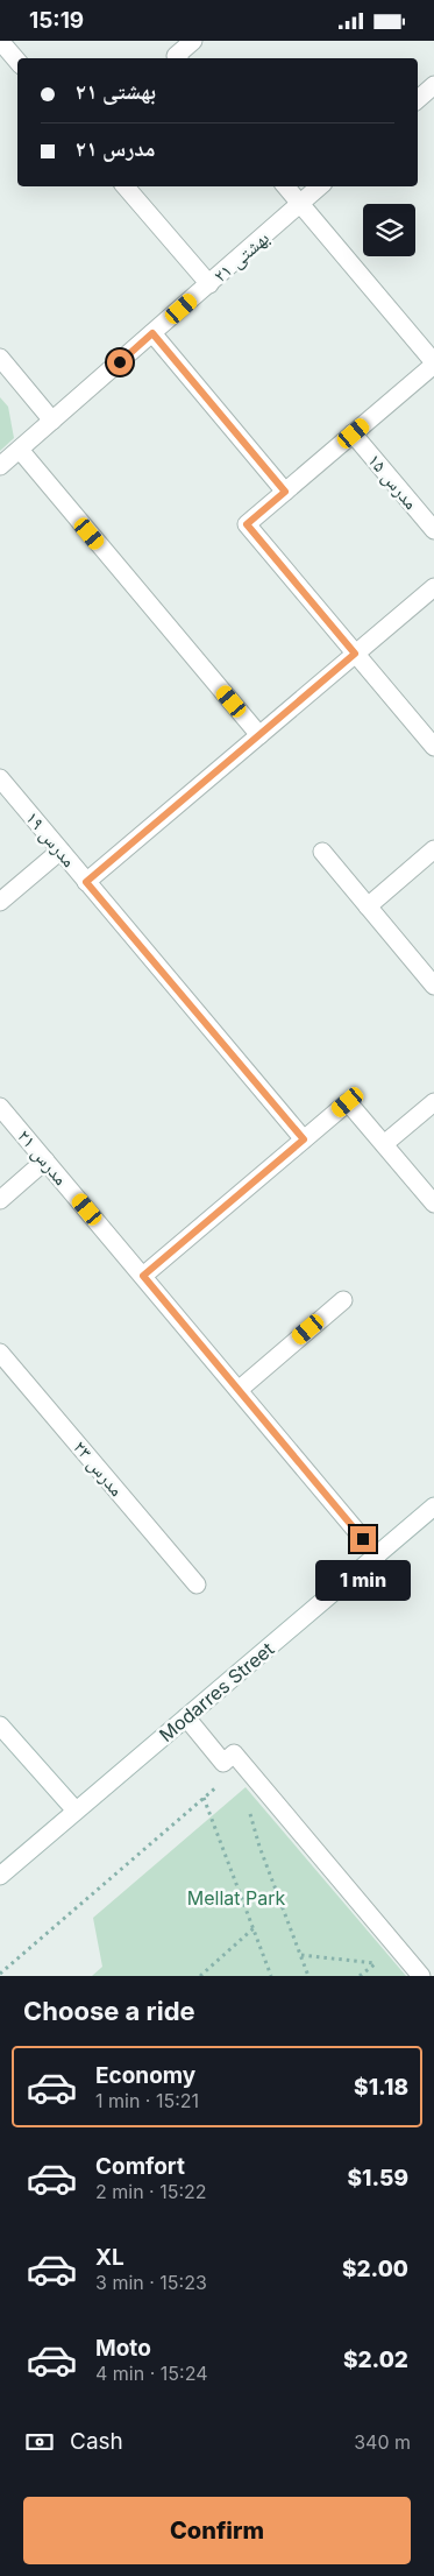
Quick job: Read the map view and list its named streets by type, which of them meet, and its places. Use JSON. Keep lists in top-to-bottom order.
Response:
{
  "streets": {
    "street": [
      "بهشتی ۲۱",
      "مدرس ۱۵",
      "مدرس ۱۹",
      "مدرس ۲۱",
      "مدرس ۲۳",
      "Modarres Street"
    ]
  },
  "crossings": [
    ["مدرس ۲۱", "Modarres Street"]
  ],
  "parks": ["Mellat Park"],
  "page": {
    "status": "15:19",
    "banner": ["بهشتی ۲۱", "مدرس ۲۱"],
    "bubble": "1 min",
    "heading": "Choose a ride",
    "list": [
      {
        "name": "Economy",
        "note": "1 min · 15:21",
        "value": "$1.18"
      },
      {
        "name": "Comfort",
        "note": "2 min · 15:22",
        "value": "$1.59"
      },
      {
        "name": "XL",
        "note": "3 min · 15:23",
        "value": "$2.00"
      },
      {
        "name": "Moto",
        "note": "4 min · 15:24",
        "value": "$2.02"
      }
    ],
    "pay": ["Cash", "340 m"],
    "buttons": "Confirm"
  }
}
